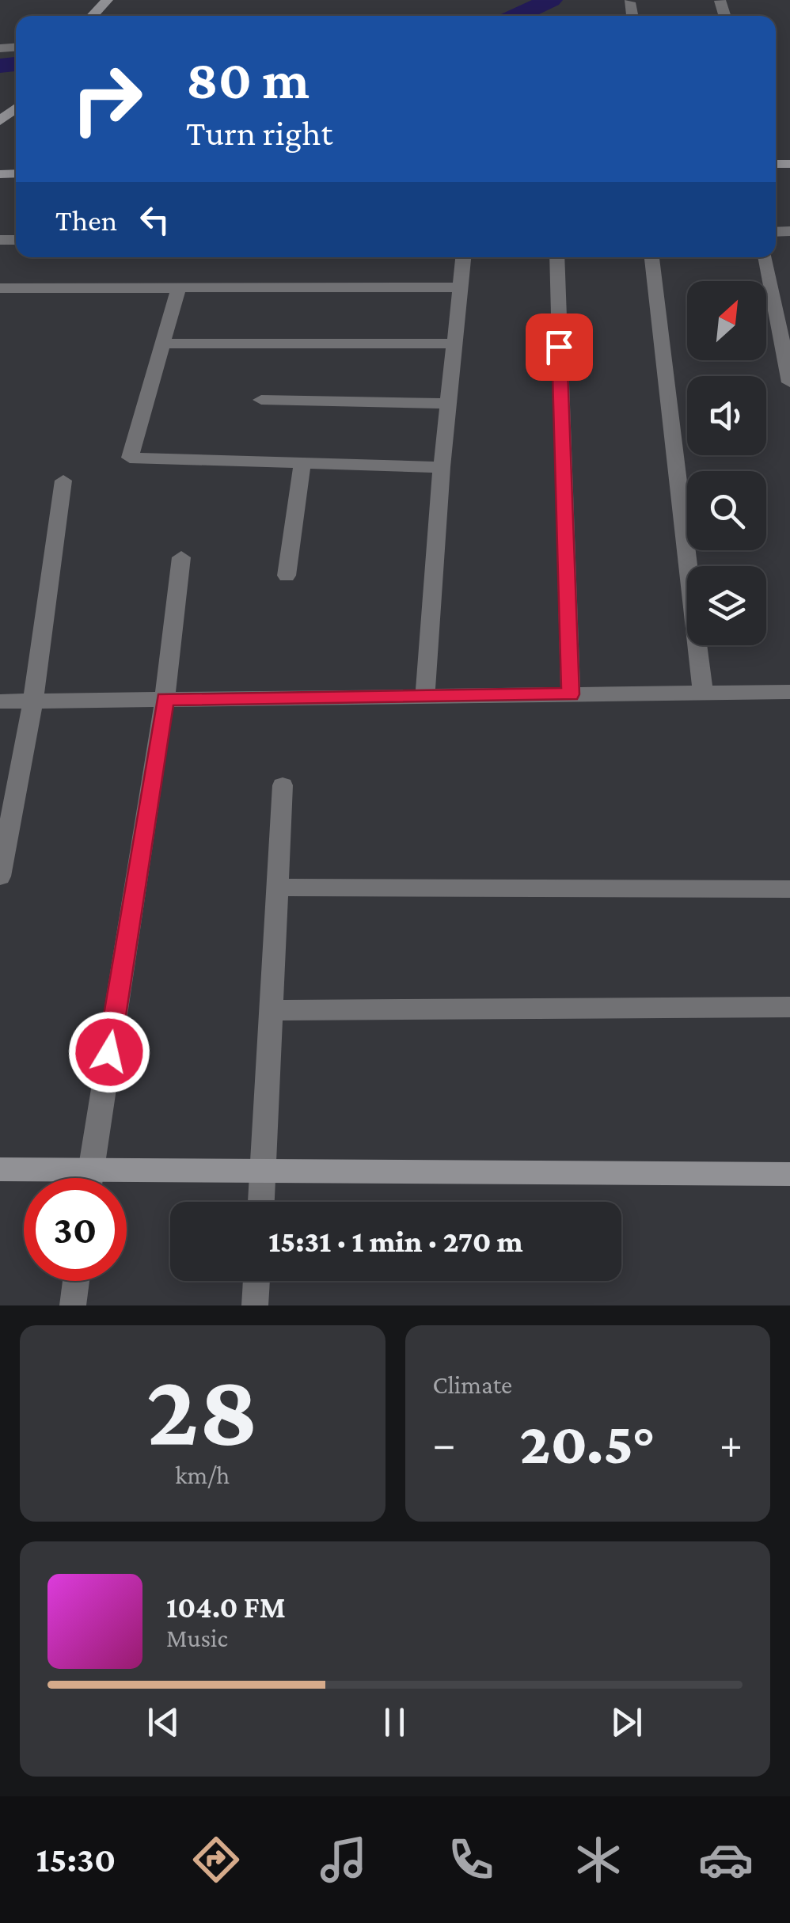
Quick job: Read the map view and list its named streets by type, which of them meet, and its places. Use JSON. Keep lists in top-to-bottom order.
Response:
{
  "north": "top right",
  "page": {
    "turn": ["80 m", "Turn right"],
    "then": "Then",
    "limit": "30",
    "trip": "15:31 · 1 min · 270 m",
    "tile": [
      ["28", "km/h"],
      "Climate"
    ],
    "heat": ["−", "20.5°", "+"],
    "song": ["104.0 FM", "Music"],
    "tabs": "15:30"
  }
}
